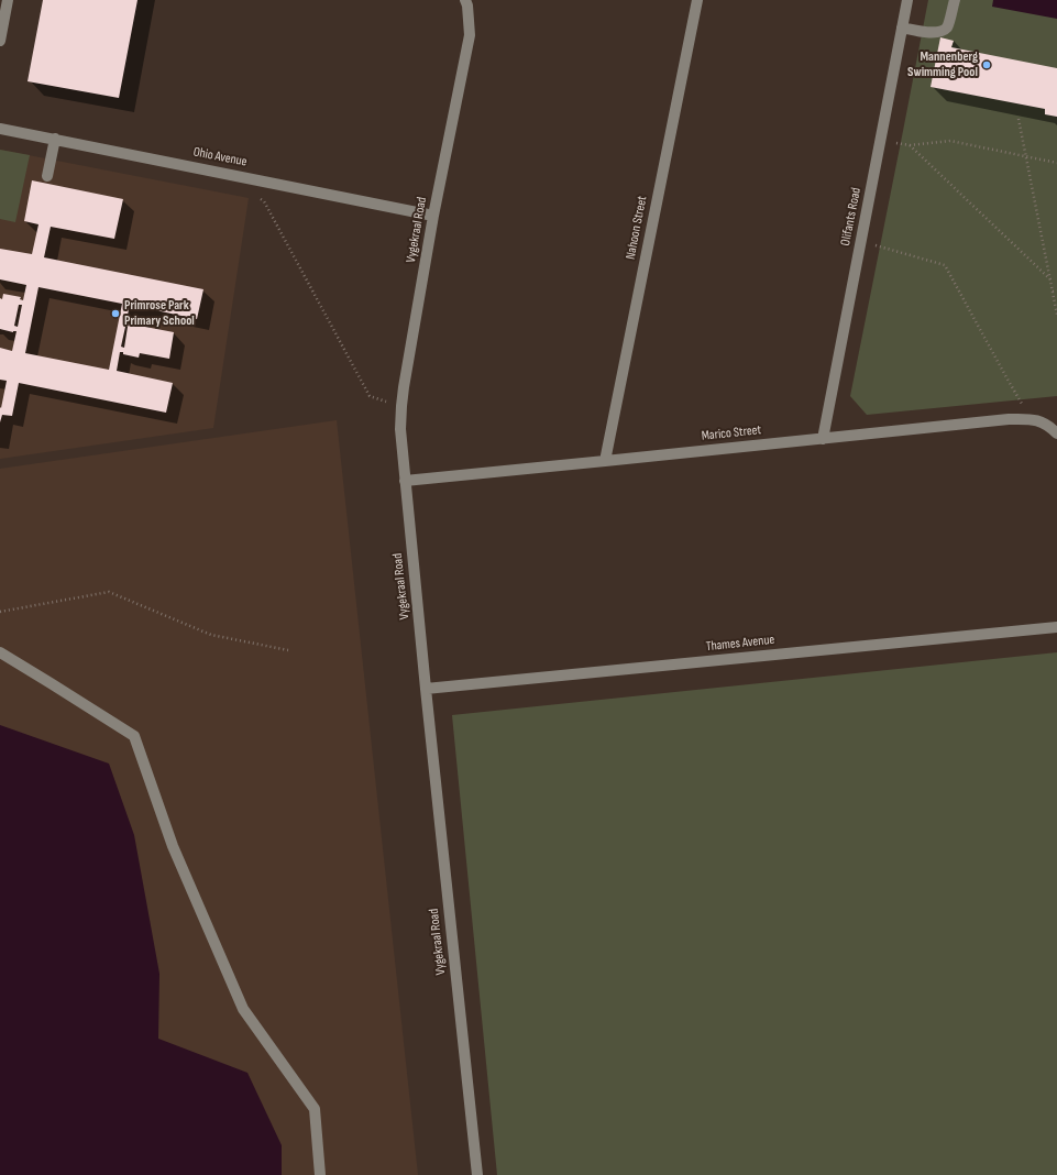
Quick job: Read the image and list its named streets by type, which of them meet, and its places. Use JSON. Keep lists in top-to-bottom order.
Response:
{
  "streets": {
    "street": [
      "Ohio Avenue",
      "Olifants Road",
      "Nahoon Street",
      "Vygekraal Road",
      "Marico Street",
      "Thames Avenue"
    ]
  },
  "crossings": [
    ["Ohio Avenue", "Vygekraal Road"],
    ["Olifants Road", "Marico Street"],
    ["Nahoon Street", "Marico Street"],
    ["Vygekraal Road", "Marico Street"],
    ["Vygekraal Road", "Thames Avenue"]
  ],
  "places": ["Mannenberg Swimming Pool", "Primrose Park Primary School"]
}
